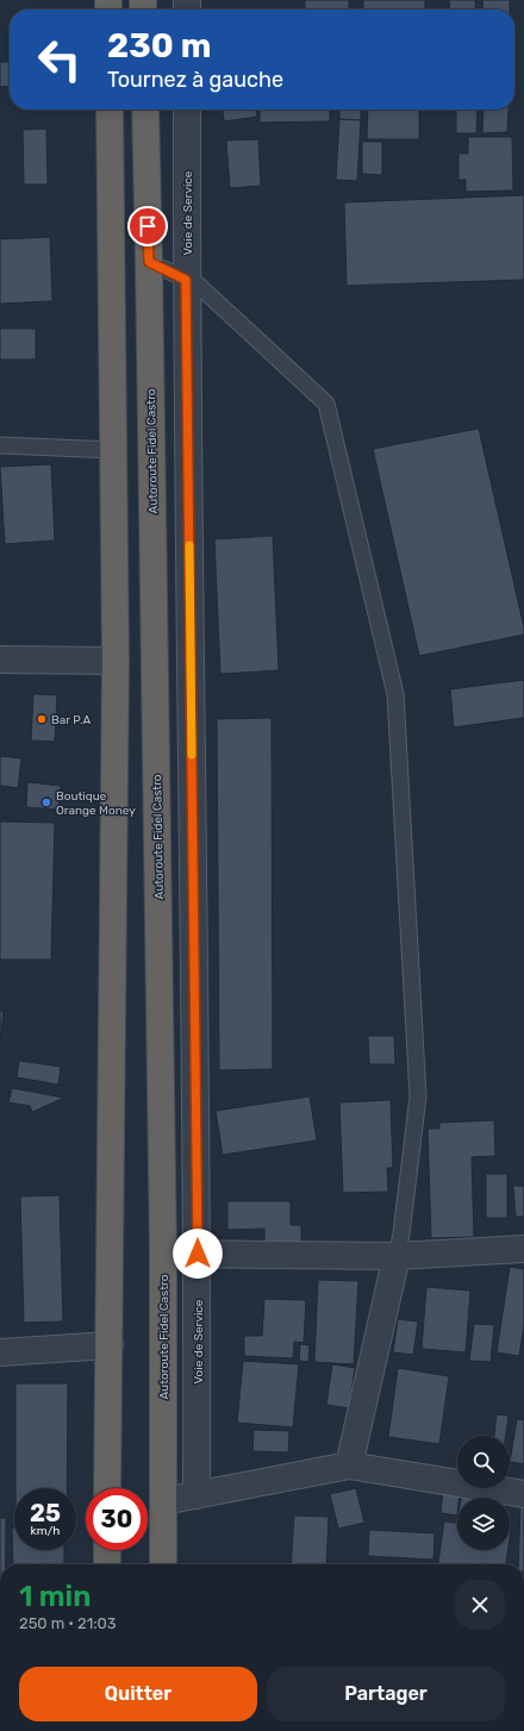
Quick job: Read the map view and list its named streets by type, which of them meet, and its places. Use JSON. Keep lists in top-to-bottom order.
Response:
{
  "streets": {
    "highway": ["Autoroute Fidel Castro"],
    "street": ["Voie de Service"]
  },
  "places": ["Bar P.A", "Boutique Orange Money"],
  "page": {
    "turn": ["230 m", "Tournez à gauche"],
    "speed": "25 km/h",
    "limit": "30",
    "heading": ["1 min", "250 m · 21:03"],
    "buttons": ["Quitter", "Partager"]
  }
}
